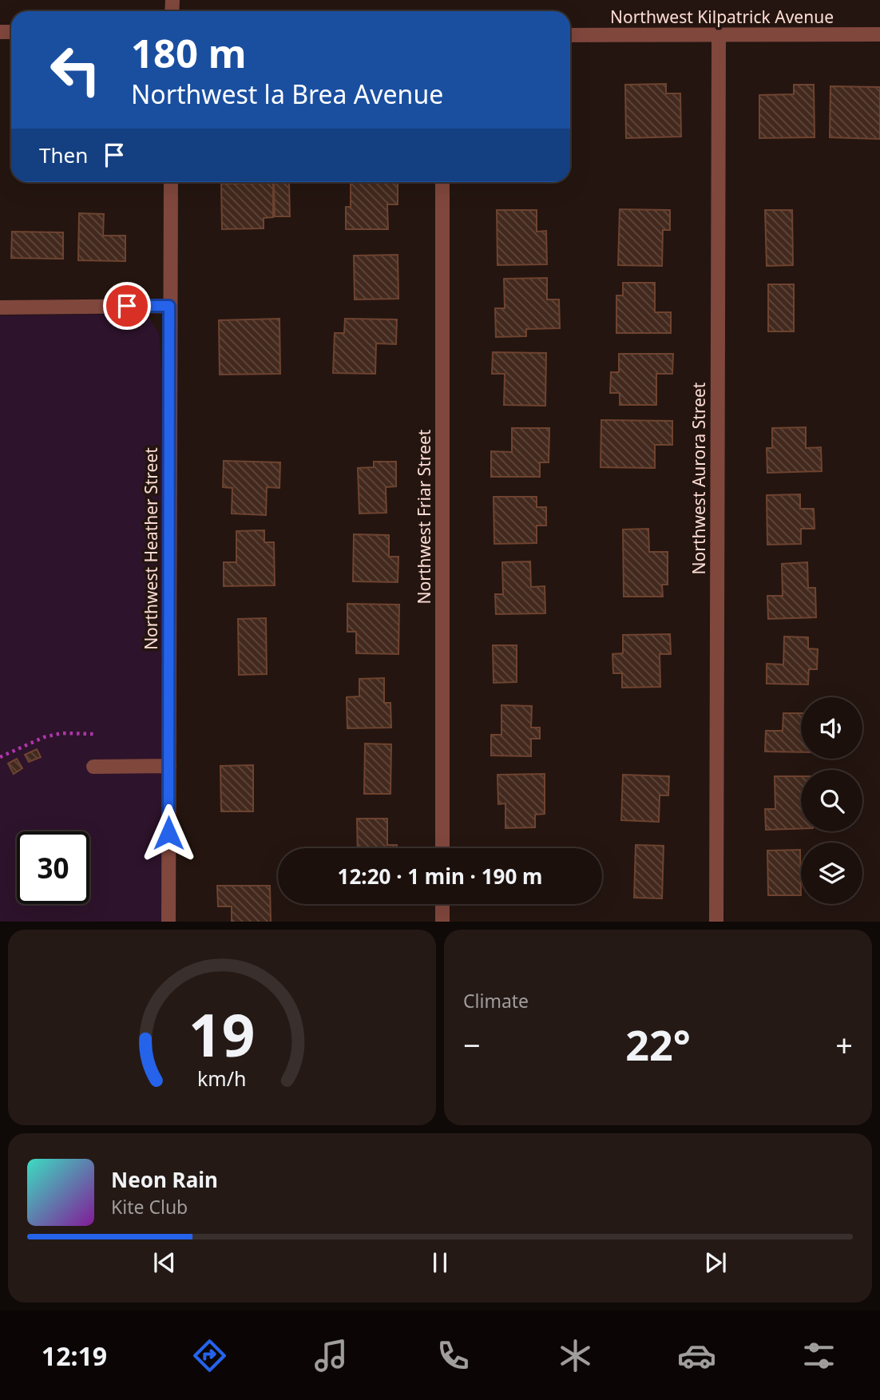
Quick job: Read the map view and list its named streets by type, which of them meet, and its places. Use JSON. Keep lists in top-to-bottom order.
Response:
{
  "streets": {
    "street": [
      "Northwest Kilpatrick Avenue",
      "Northwest Aurora Street",
      "Northwest Friar Street",
      "Northwest Heather Street"
    ]
  },
  "crossings": [
    ["Northwest Kilpatrick Avenue", "Northwest Aurora Street"]
  ],
  "page": {
    "turn": ["180 m", "Northwest la Brea Avenue"],
    "then": "Then",
    "limit": "30",
    "trip": "12:20 · 1 min · 190 m",
    "tile": "Climate",
    "heat": ["−", "22°", "+"],
    "song": ["Neon Rain", "Kite Club"],
    "tabs": "12:19",
    "gauge": ["19", "km/h"]
  }
}
